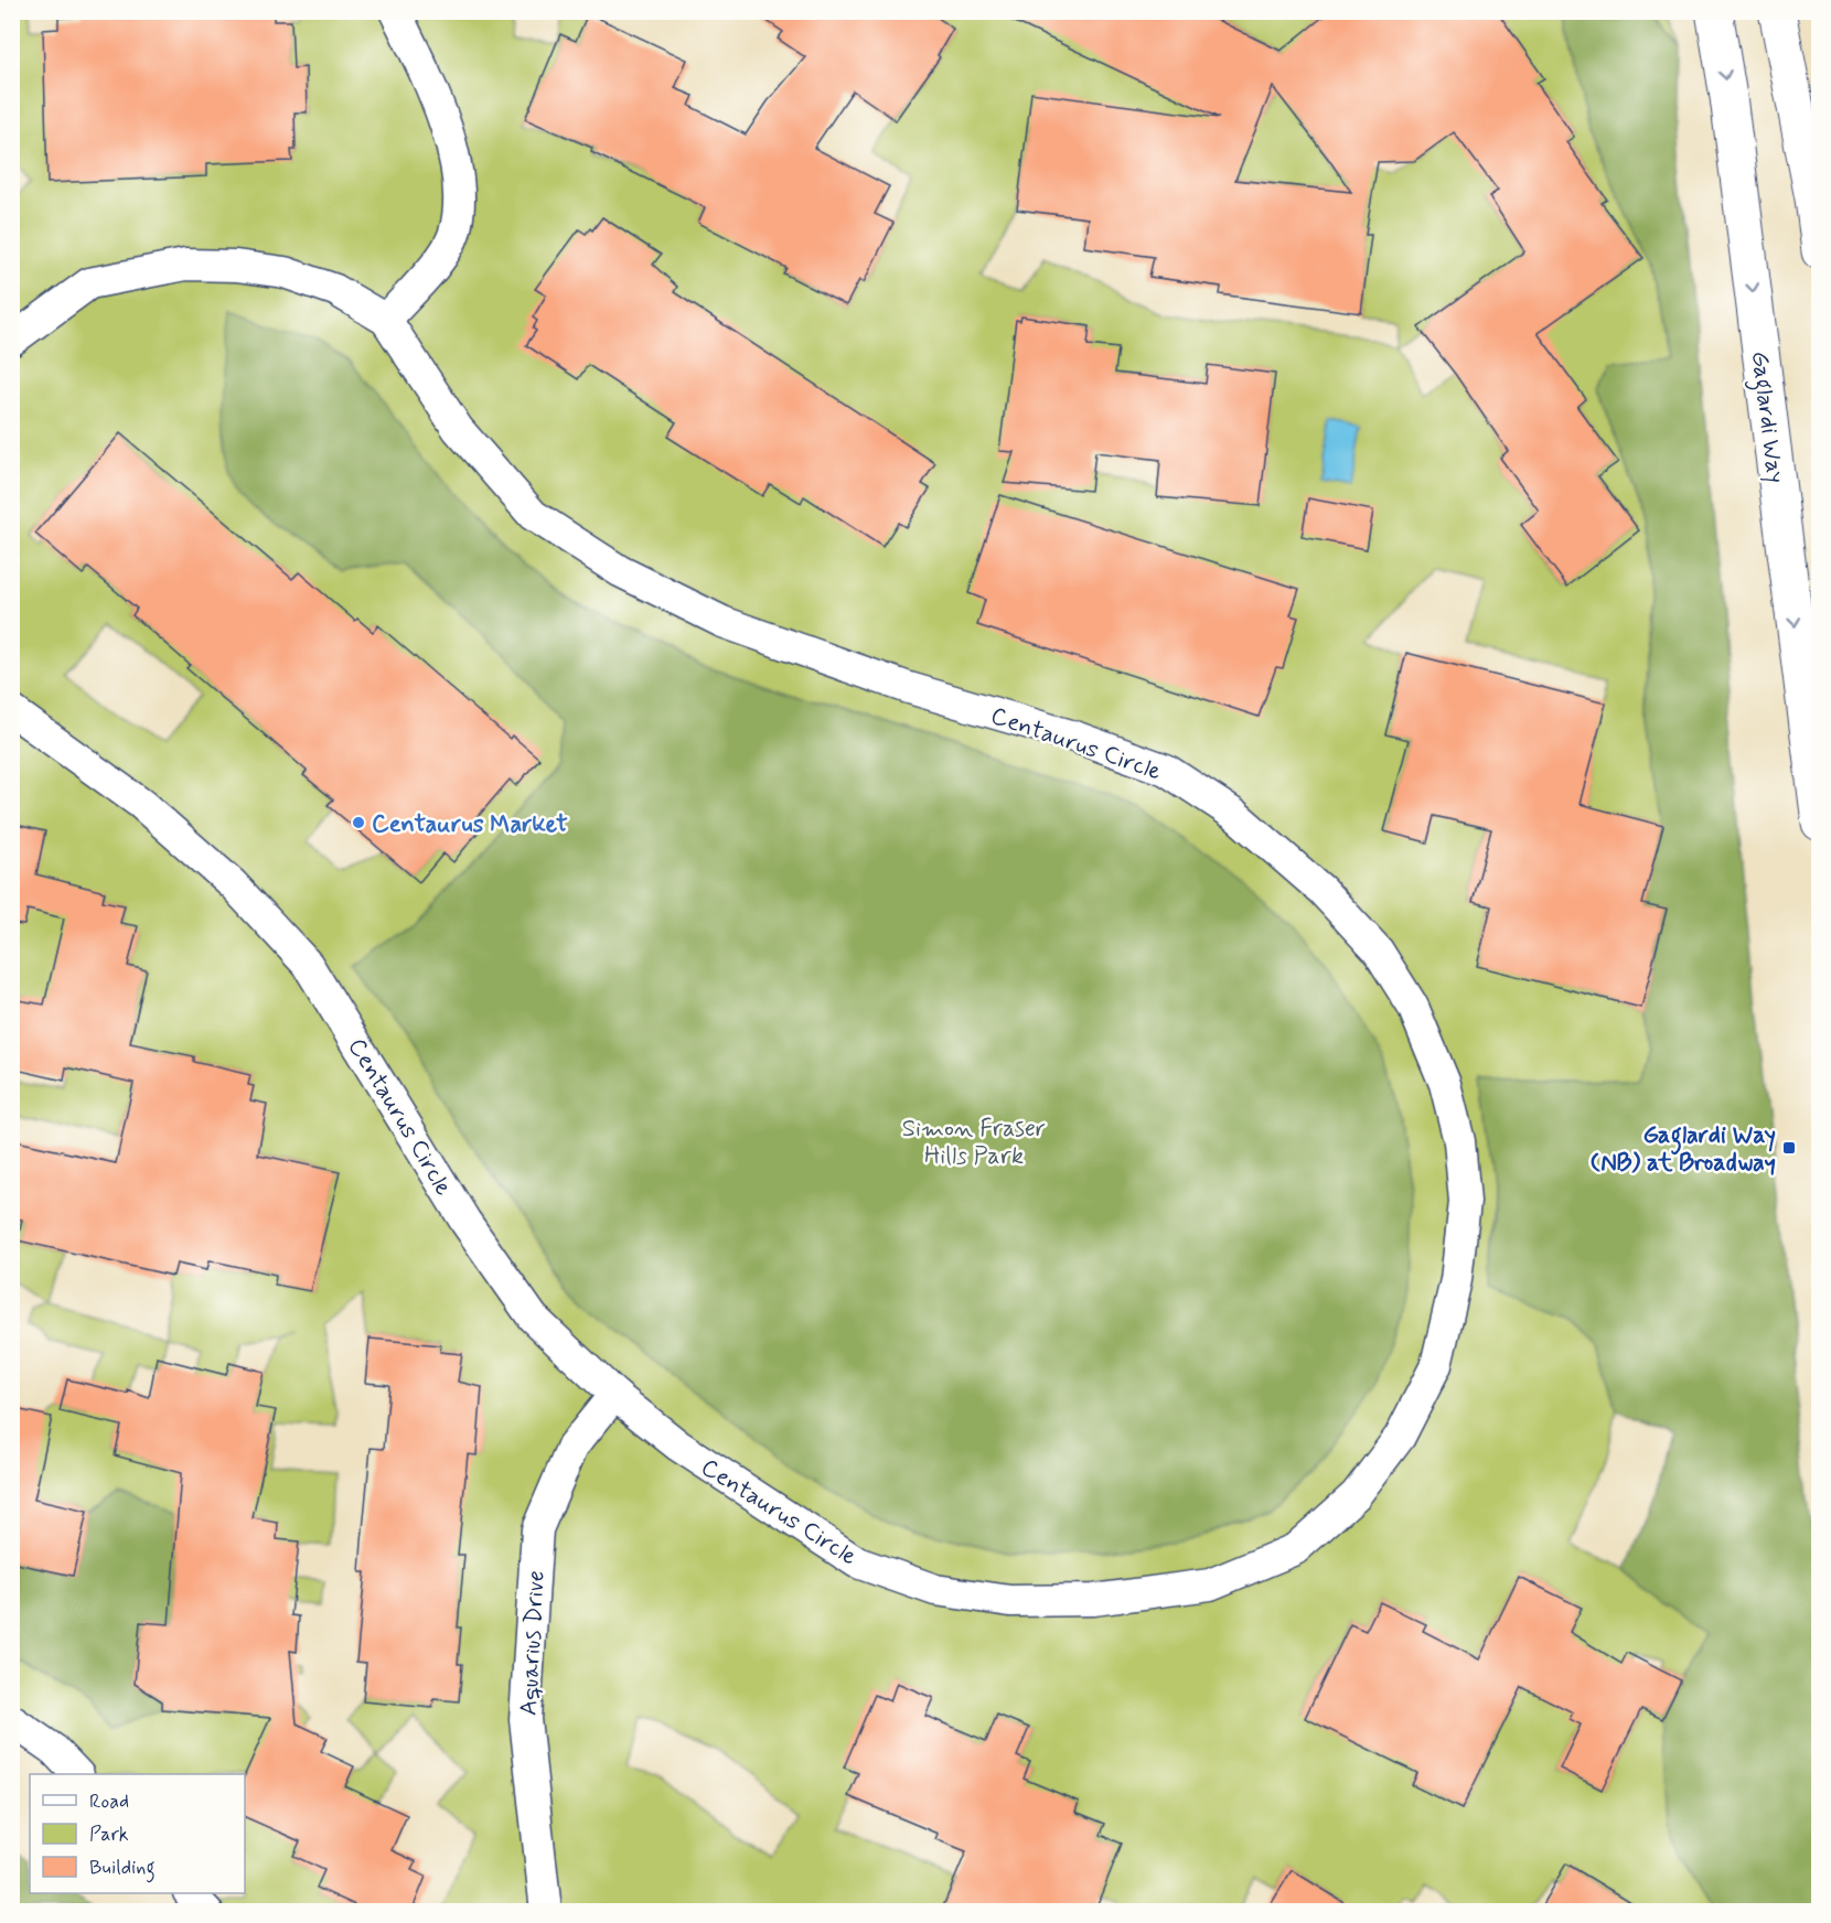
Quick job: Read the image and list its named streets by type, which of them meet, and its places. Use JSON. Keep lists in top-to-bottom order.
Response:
{
  "streets": {
    "main road": ["Gaglardi Way"],
    "street": ["Centaurus Circle", "Aquarius Drive"]
  },
  "crossings": [
    ["Centaurus Circle", "Aquarius Drive"]
  ],
  "one_way": ["Gaglardi Way"],
  "parks": ["Simon Fraser Hills Park"],
  "places": {
    "other": ["Centaurus Market"],
    "transit": ["Gaglardi Way (NB) at Broadway"]
  },
  "legend": ["Road", "Park", "Building"]
}
